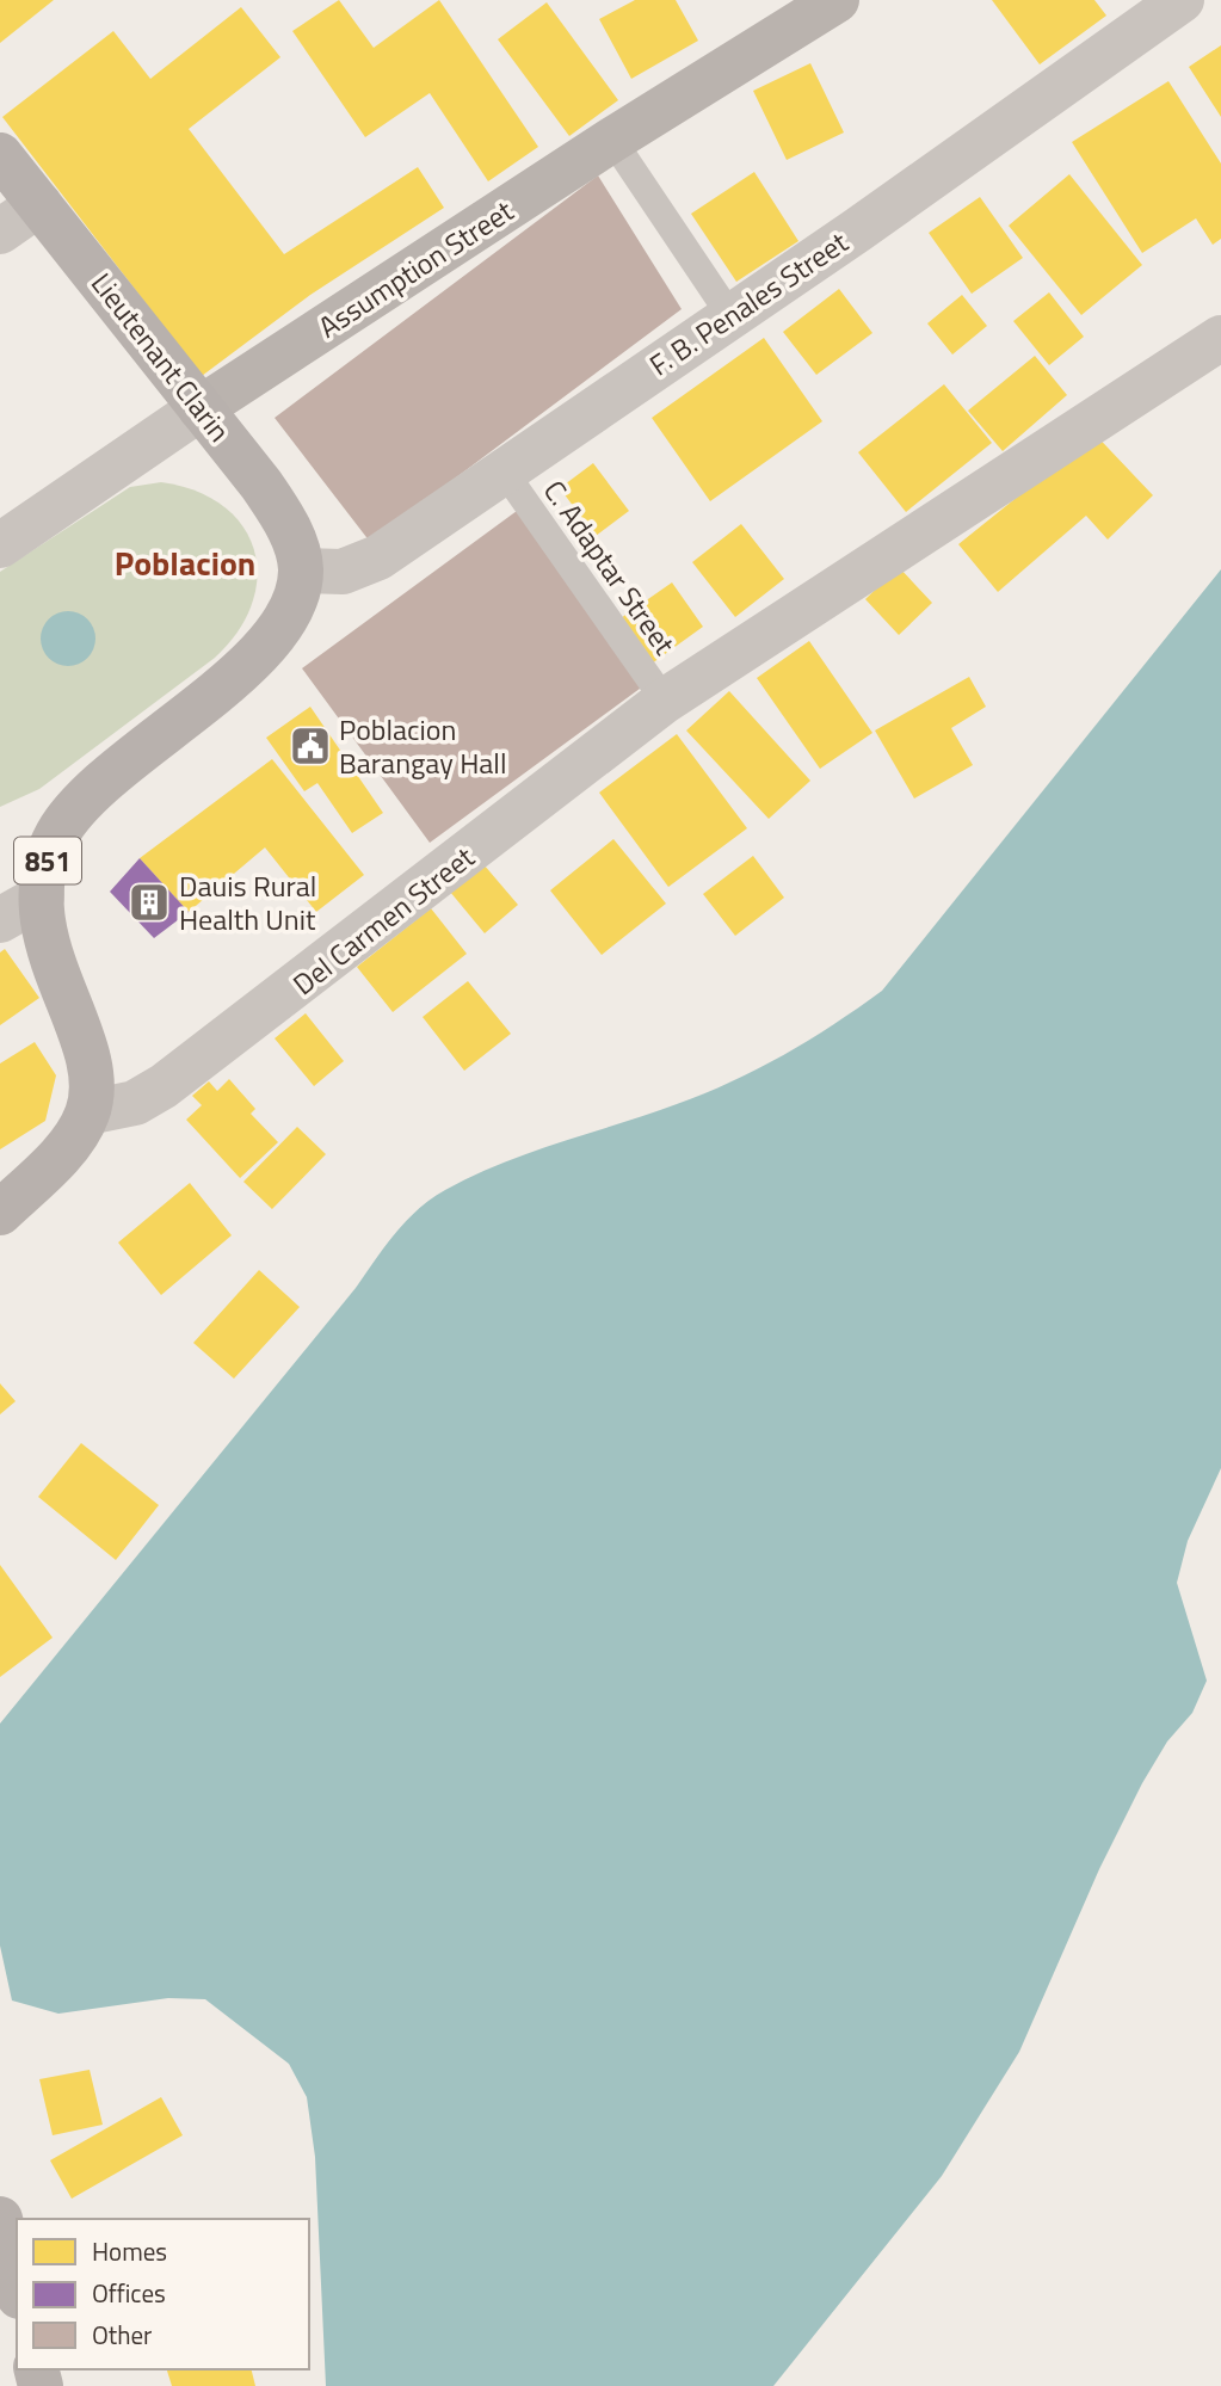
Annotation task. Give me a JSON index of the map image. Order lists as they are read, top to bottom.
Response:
{
  "streets": {
    "main road": ["Assumption Street", "Lieutenant Clarin", "851"],
    "street": ["F. B. Penales Street", "Del Carmen Street"],
    "lane": ["C. Adaptar Street"]
  },
  "crossings": [
    ["Assumption Street", "Lieutenant Clarin"],
    ["F. B. Penales Street", "Lieutenant Clarin"],
    ["F. B. Penales Street", "C. Adaptar Street"],
    ["F. B. Penales Street", "851"],
    ["Lieutenant Clarin", "851"],
    ["C. Adaptar Street", "Del Carmen Street"],
    ["851", "Del Carmen Street"]
  ],
  "districts": ["Poblacion"],
  "places": {
    "public building": ["Poblacion Barangay Hall"],
    "building": ["Dauis Rural Health Unit"]
  },
  "legend": ["Homes", "Offices", "Other"]
}
